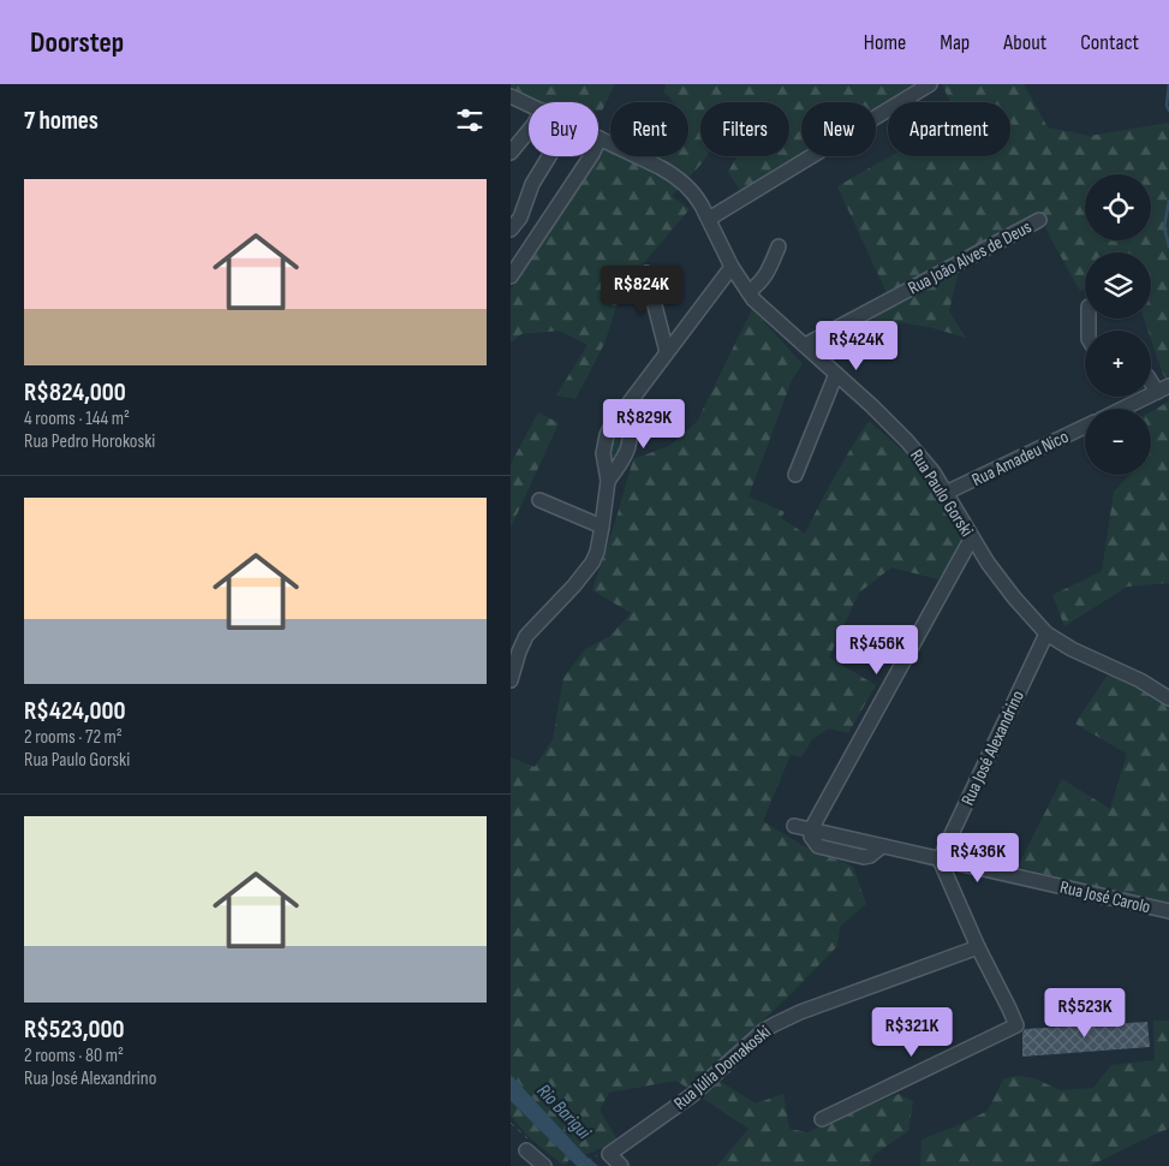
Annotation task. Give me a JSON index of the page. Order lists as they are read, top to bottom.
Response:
{
  "streets": {
    "street": [
      "Rua João Alves de Deus",
      "Rua Amadeu Nico",
      "Rua Paulo Gorski",
      "Rua José Alexandrino",
      "Rua José Carolo",
      "Rua Júlia Domakoski"
    ]
  },
  "crossings": [
    ["Rua João Alves de Deus", "Rua Paulo Gorski"],
    ["Rua Amadeu Nico", "Rua Paulo Gorski"],
    ["Rua Paulo Gorski", "Rua José Alexandrino"],
    ["Rua José Alexandrino", "Rua José Carolo"]
  ],
  "water": ["Rio Barigui"],
  "page": {
    "header": "Doorstep",
    "nav": [
      "Home",
      "Map",
      "About",
      "Contact"
    ],
    "heading": "7 homes",
    "chip": [
      "Buy",
      "Rent",
      "Filters",
      "New",
      "Apartment"
    ],
    "list": [
      {
        "name": "R$824,000",
        "note": "4 rooms · 144 m² · Rua Pedro Horokoski"
      },
      {
        "name": "R$424,000",
        "note": "2 rooms · 72 m² · Rua Paulo Gorski"
      },
      {
        "name": "R$523,000",
        "note": "2 rooms · 80 m² · Rua José Alexandrino"
      }
    ],
    "map_buttons": ["+", "−"],
    "price": [
      "R$824K",
      "R$424K",
      "R$829K",
      "R$456K",
      "R$436K",
      "R$523K",
      "R$321K"
    ]
  }
}
